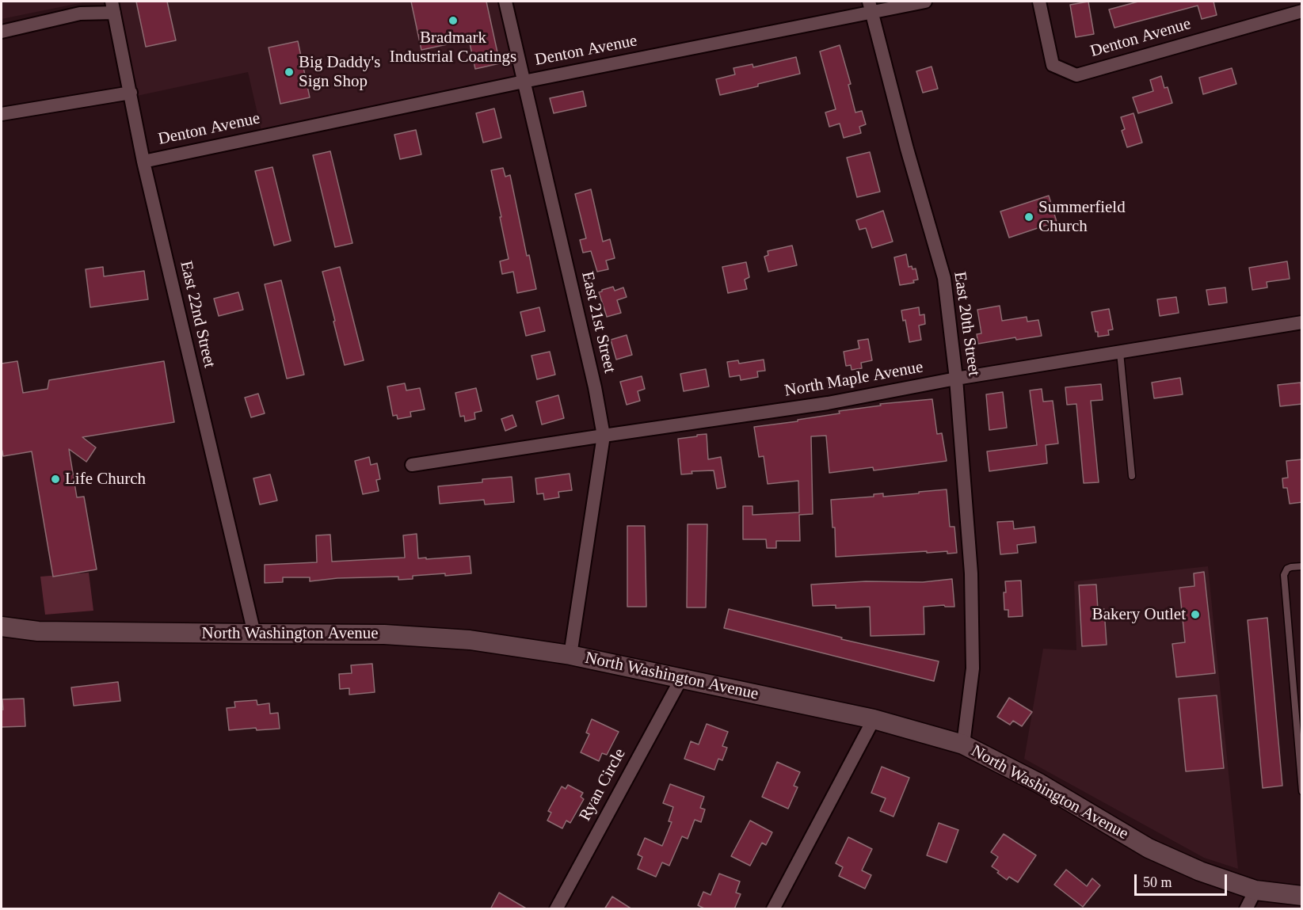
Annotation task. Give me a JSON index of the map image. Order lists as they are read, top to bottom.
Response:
{
  "streets": {
    "main road": ["North Washington Avenue"],
    "street": [
      "Denton Avenue",
      "East 22nd Street",
      "East 21st Street",
      "East 20th Street",
      "North Maple Avenue",
      "Ryan Circle"
    ]
  },
  "crossings": [
    ["Denton Avenue", "East 22nd Street"],
    ["Denton Avenue", "East 21st Street"],
    ["Denton Avenue", "East 20th Street"],
    ["East 22nd Street", "North Washington Avenue"],
    ["East 21st Street", "North Maple Avenue"],
    ["East 21st Street", "North Washington Avenue"],
    ["East 20th Street", "North Maple Avenue"],
    ["East 20th Street", "North Washington Avenue"],
    ["North Washington Avenue", "Ryan Circle"]
  ],
  "places": [
    "Bradmark Industrial Coatings",
    "Big Daddy's Sign Shop",
    "Summerfield Church",
    "Life Church",
    "Bakery Outlet"
  ],
  "scale_bar": "50 m"
}
